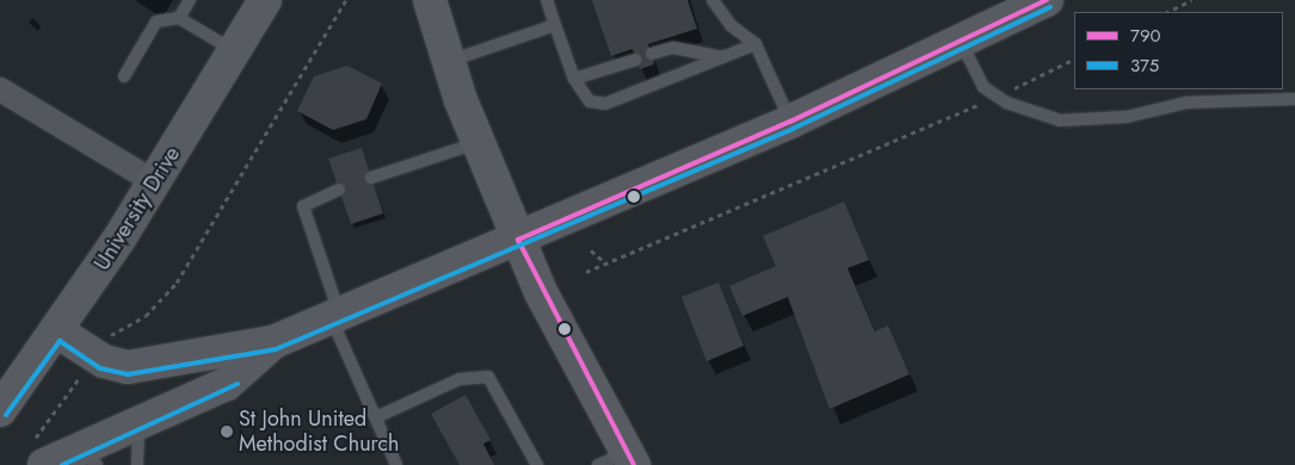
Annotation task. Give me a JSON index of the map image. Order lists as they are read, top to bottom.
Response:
{
  "streets": {
    "street": ["University Drive"]
  },
  "places": ["St John United Methodist Church"],
  "lines": ["transit line 790", "transit line 375"],
  "legend": ["790", "375"]
}
